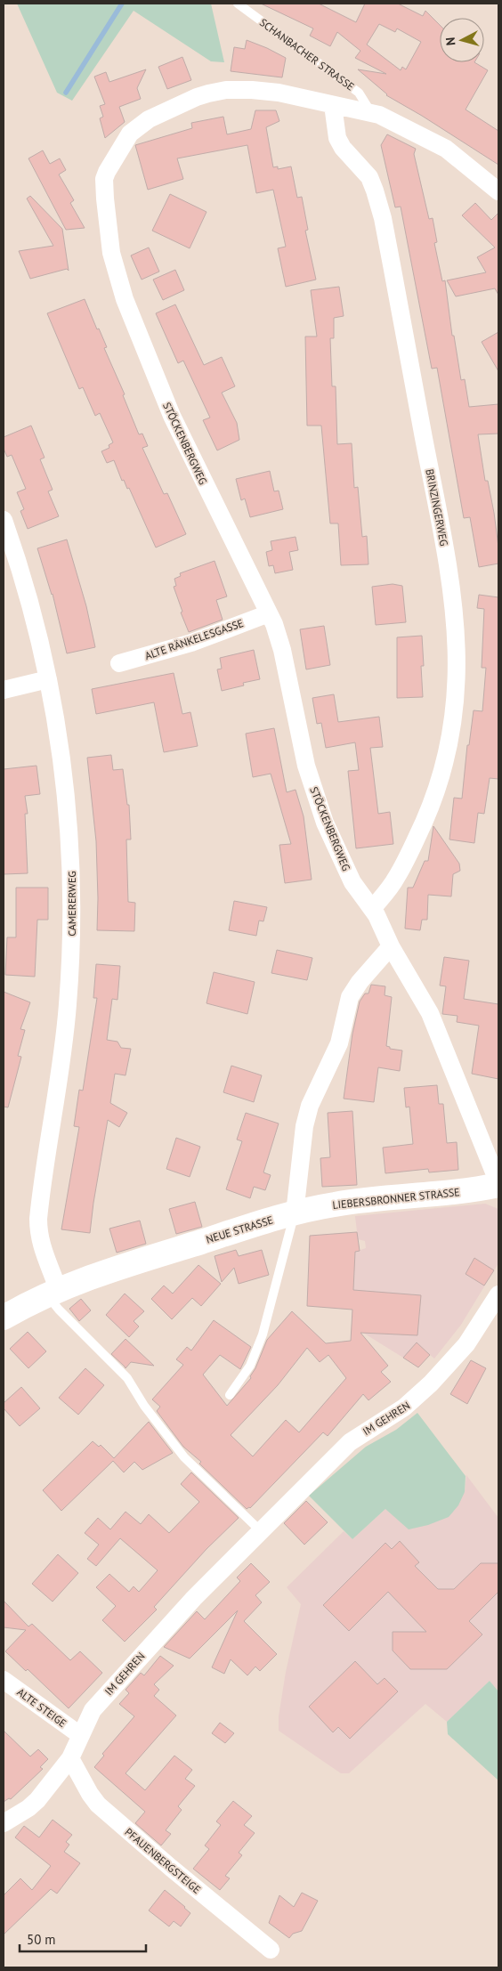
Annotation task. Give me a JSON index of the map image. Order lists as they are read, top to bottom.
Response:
{
  "streets": {
    "street": [
      "SCHANBACHER STRASSE",
      "STÖCKENBERGWEG",
      "BRINZINGERWEG",
      "ALTE RÄNKELESGASSE",
      "CAMERERWEG",
      "LIEBERSBRONNER STRASSE",
      "NEUE STRASSE",
      "IM GEHREN",
      "ALTE STEIGE",
      "PFAUENBERGSTEIGE"
    ]
  },
  "crossings": [
    ["SCHANBACHER STRASSE", "STÖCKENBERGWEG"],
    ["SCHANBACHER STRASSE", "BRINZINGERWEG"],
    ["STÖCKENBERGWEG", "BRINZINGERWEG"],
    ["STÖCKENBERGWEG", "ALTE RÄNKELESGASSE"],
    ["STÖCKENBERGWEG", "LIEBERSBRONNER STRASSE"],
    ["CAMERERWEG", "NEUE STRASSE"],
    ["LIEBERSBRONNER STRASSE", "NEUE STRASSE"],
    ["IM GEHREN", "ALTE STEIGE"],
    ["IM GEHREN", "PFAUENBERGSTEIGE"]
  ],
  "scale_bar": "50 m",
  "north": "left"
}
